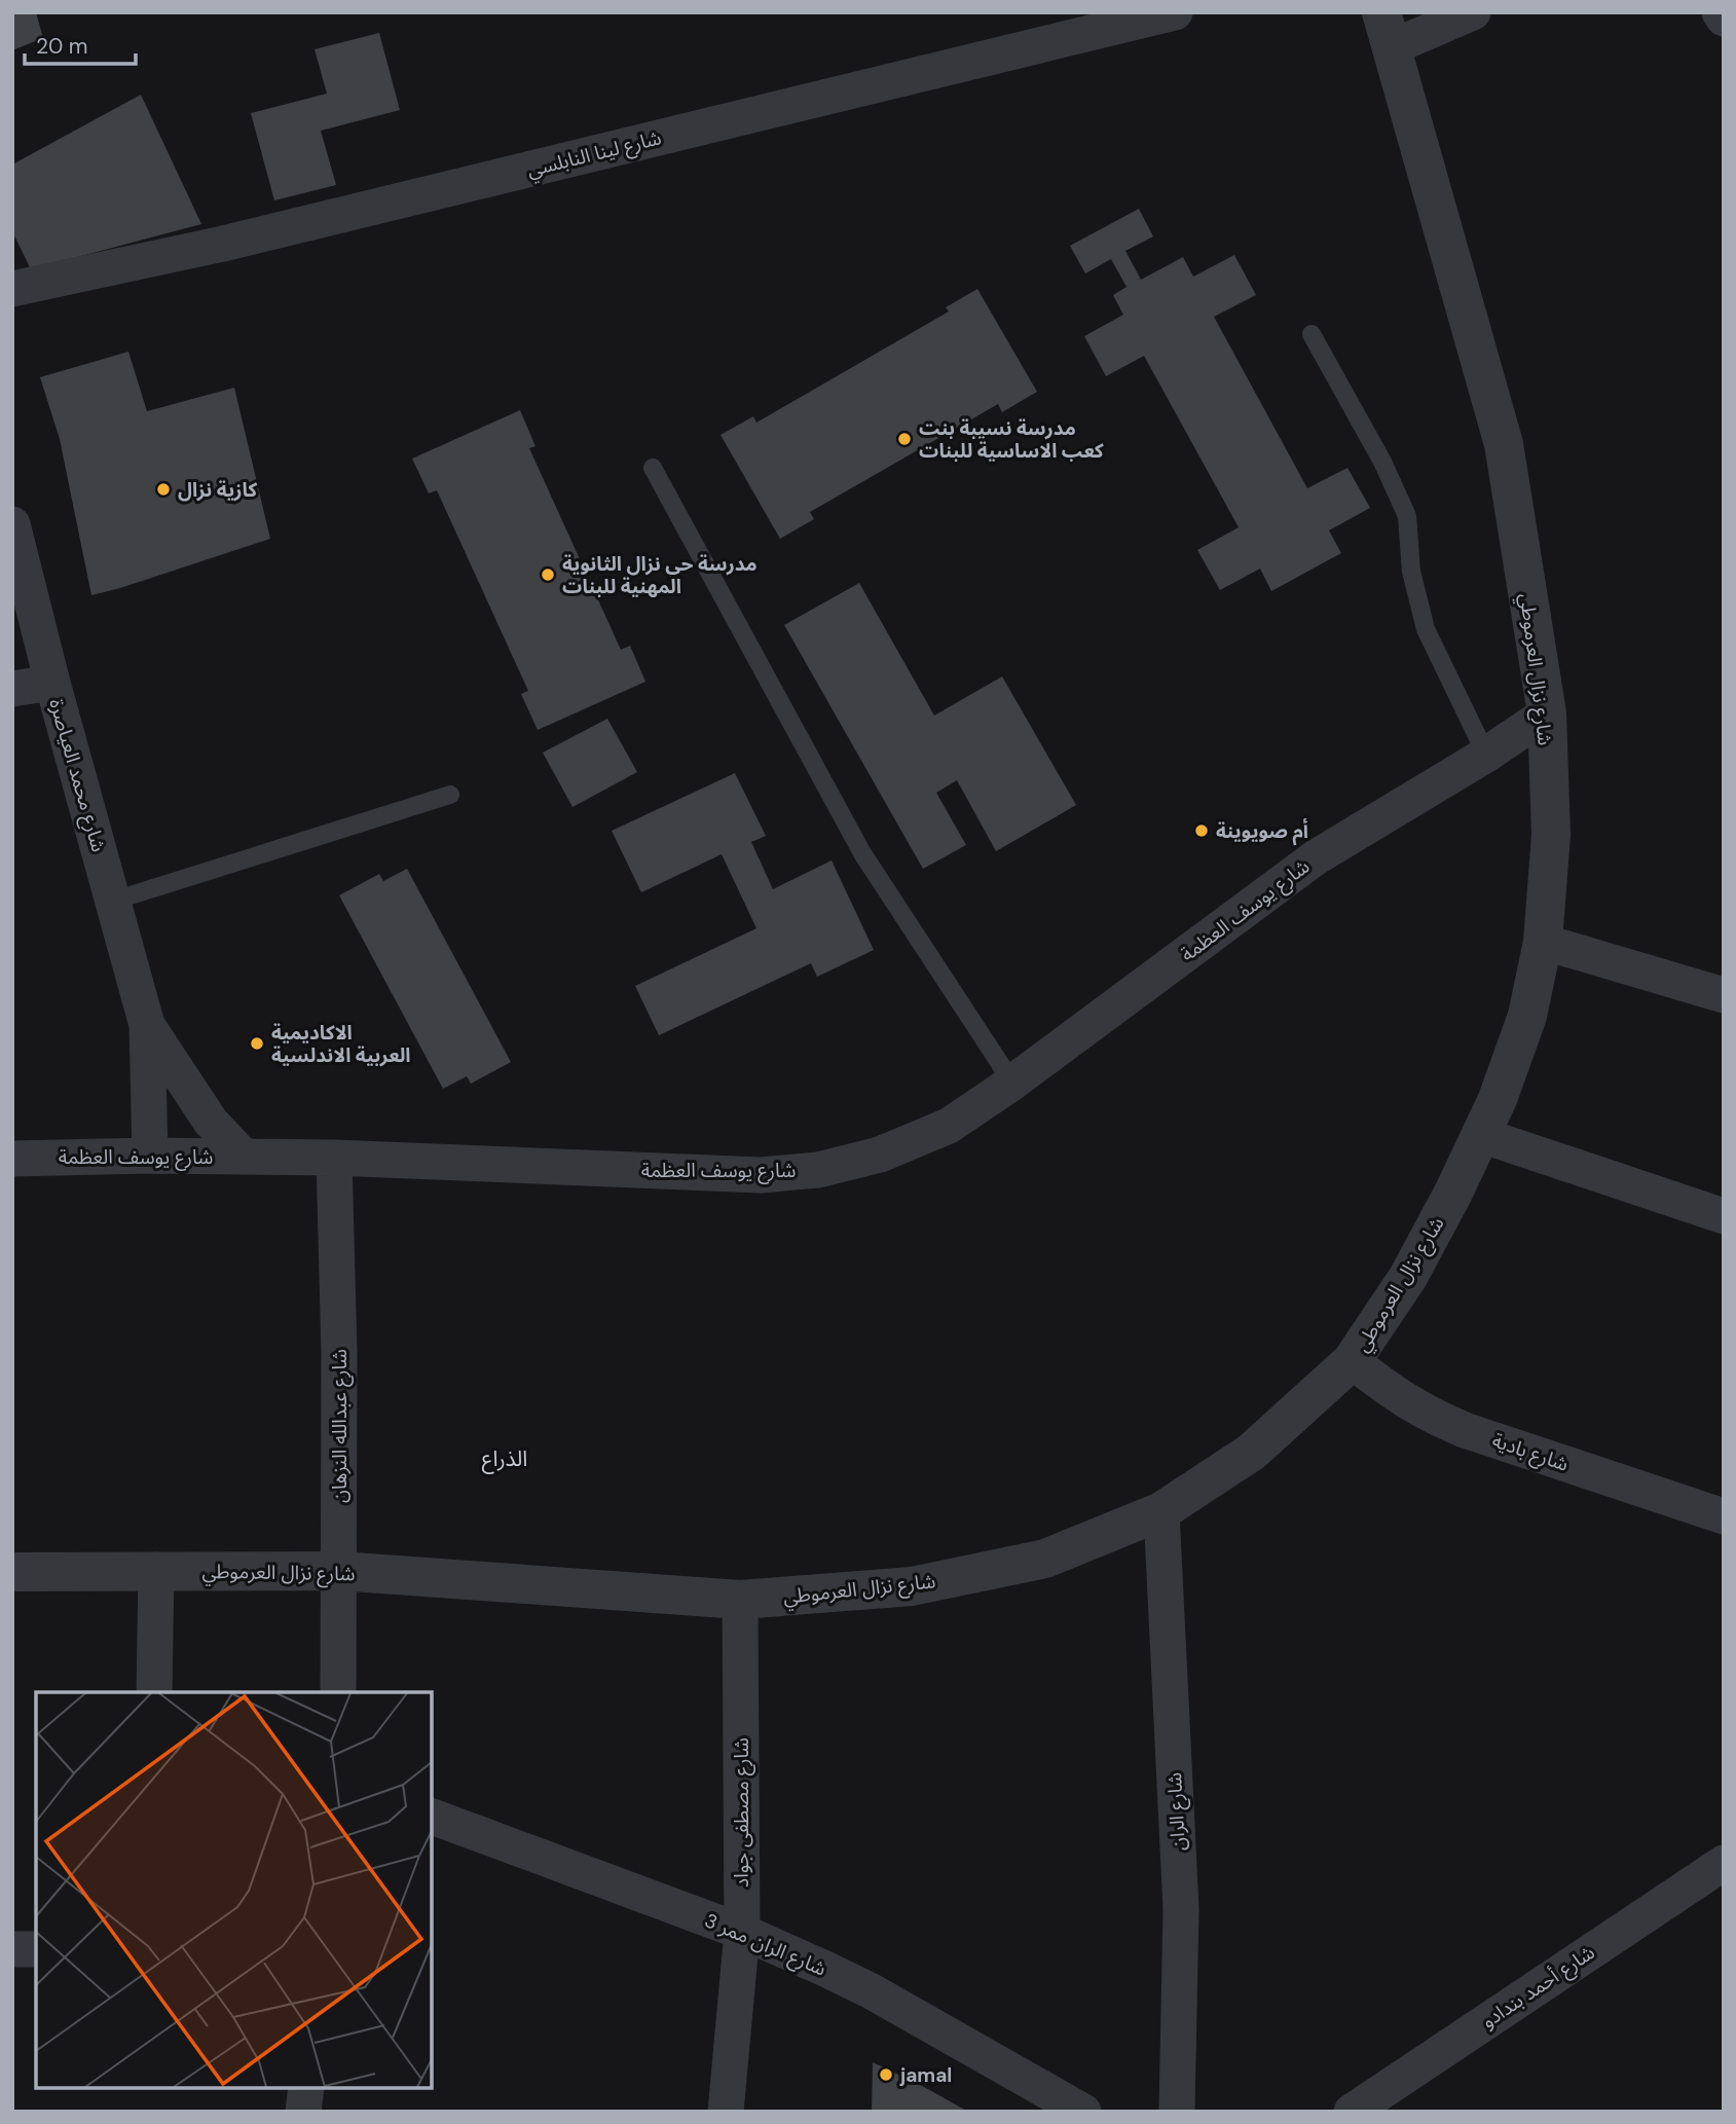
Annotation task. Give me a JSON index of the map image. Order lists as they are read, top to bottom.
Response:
{
  "streets": {
    "street": [
      "شارع لينا النابلسي",
      "شارع نزال العرموطي",
      "شارع محمد العياصرة",
      "شارع يوسف العظمة",
      "شارع عبدالله النزهان",
      "شارع بادية",
      "شارع الران",
      "شارع مصطفى جواد",
      "شارع الران ممر 3",
      "شارع أحمد بندادو"
    ]
  },
  "crossings": [
    ["شارع نزال العرموطي", "شارع يوسف العظمة"],
    ["شارع نزال العرموطي", "شارع عبدالله النزهان"],
    ["شارع نزال العرموطي", "شارع بادية"],
    ["شارع نزال العرموطي", "شارع الران"],
    ["شارع نزال العرموطي", "شارع مصطفى جواد"],
    ["شارع محمد العياصرة", "شارع يوسف العظمة"],
    ["شارع يوسف العظمة", "شارع عبدالله النزهان"],
    ["شارع مصطفى جواد", "شارع الران ممر 3"]
  ],
  "districts": ["الذراع"],
  "places": [
    "مدرسة نسيبة بنت كعب الاساسية للبنات",
    "كازية نزال",
    "مدرسة حي نزال الثانوية المهنية للبنات",
    "أم صويوينة",
    "الاكاديمية العربية الاندلسية",
    "jamal"
  ],
  "scale_bar": "20 m"
}
